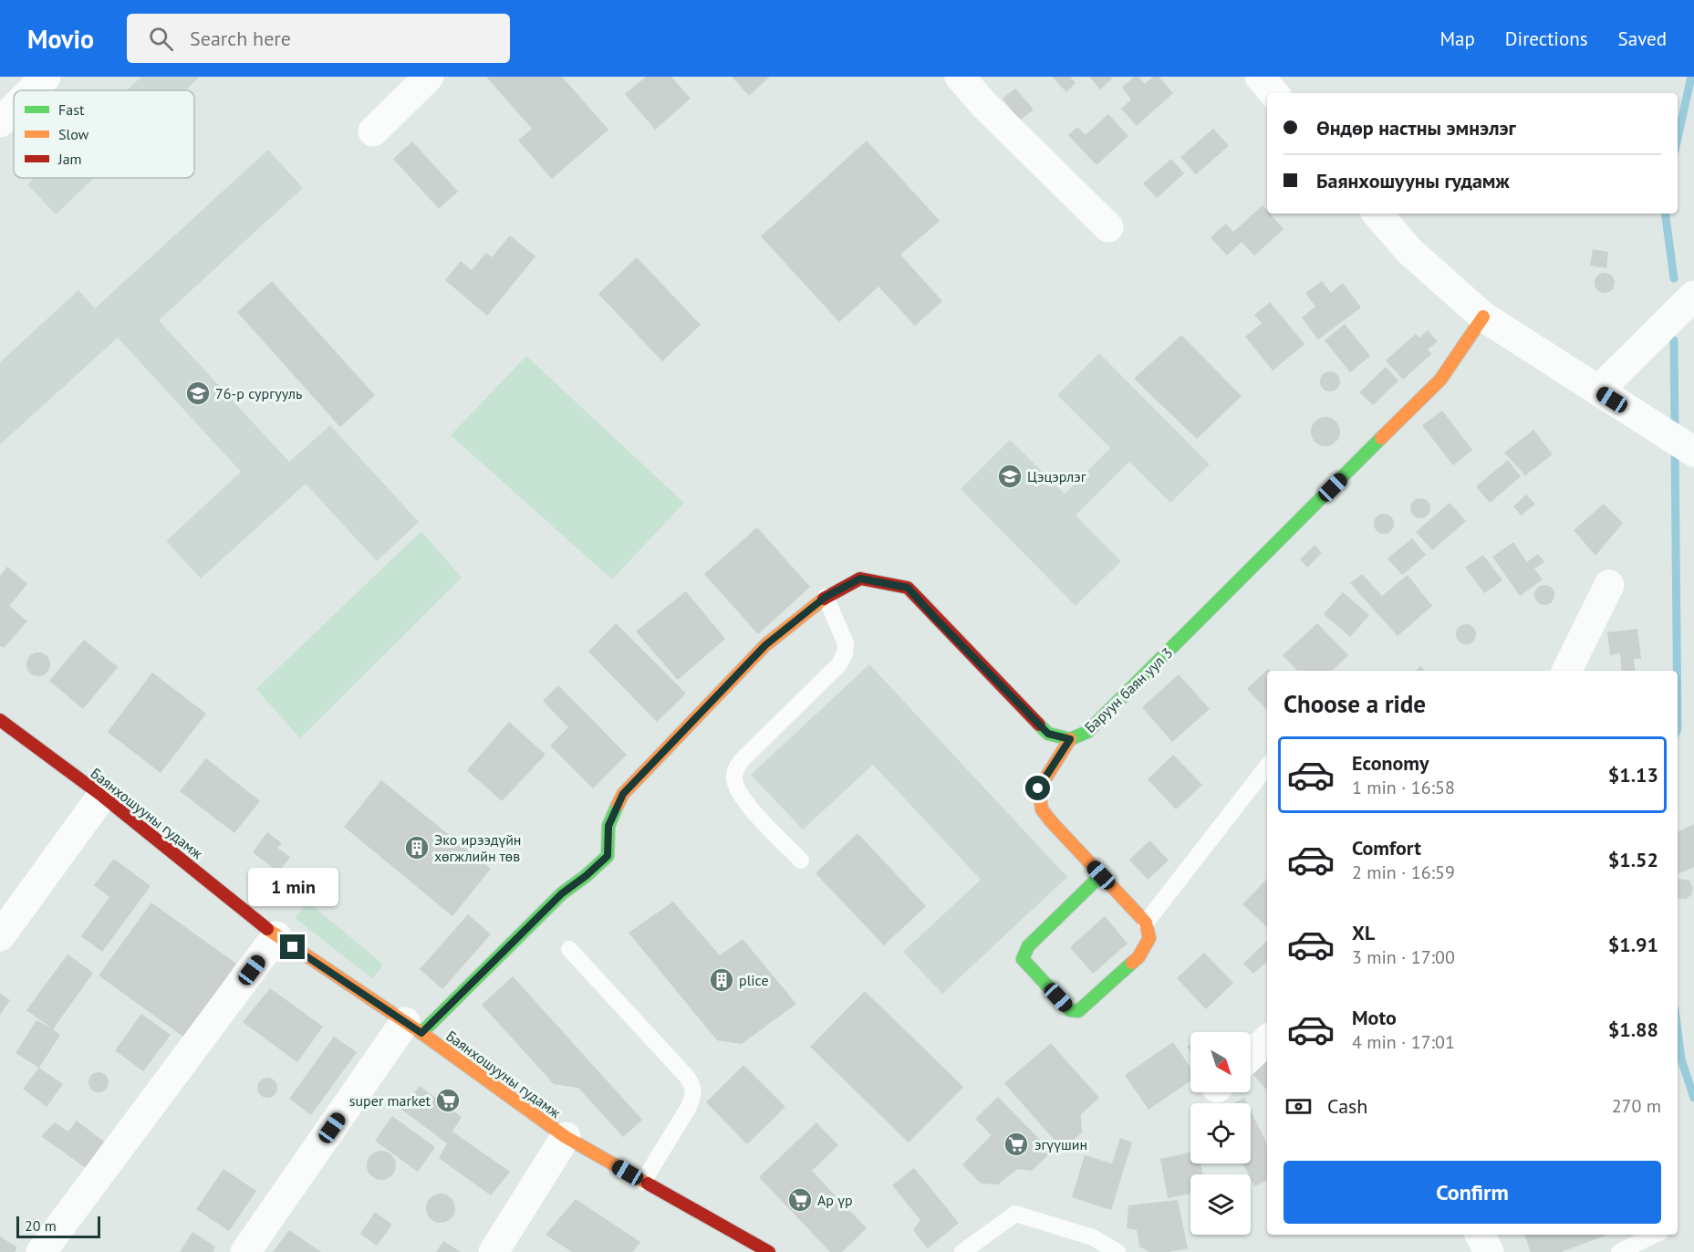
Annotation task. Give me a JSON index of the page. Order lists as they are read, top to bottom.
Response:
{
  "streets": {
    "street": ["Баруун баян уул 3", "Баянхошууны гудамж"]
  },
  "crossings": [
    ["Баруун баян уул 3", "Баянхошууны гудамж"]
  ],
  "places": {
    "school or university": ["76-р сургууль", "Цэцэрлэг"],
    "building": ["Эко ирээдүйн хөгжлийн төв", "plice"],
    "supermarket": ["super market", "эгүүшин", "Ар үр"]
  },
  "legend": ["Fast", "Slow", "Jam"],
  "scale_bar": "20 m",
  "north": "bottom right",
  "page": {
    "header": "Movio",
    "search": "Search here",
    "nav": ["Map", "Directions", "Saved"],
    "banner": ["Өндөр настны эмнэлэг", "Баянхошууны гудамж"],
    "heading": "Choose a ride",
    "list": [
      {
        "name": "Economy",
        "note": "1 min · 16:58",
        "value": "$1.13"
      },
      {
        "name": "Comfort",
        "note": "2 min · 16:59",
        "value": "$1.52"
      },
      {
        "name": "XL",
        "note": "3 min · 17:00",
        "value": "$1.91"
      },
      {
        "name": "Moto",
        "note": "4 min · 17:01",
        "value": "$1.88"
      }
    ],
    "bubble": "1 min",
    "pay": ["Cash", "270 m"],
    "buttons": "Confirm",
    "scale": "20 m"
  }
}
